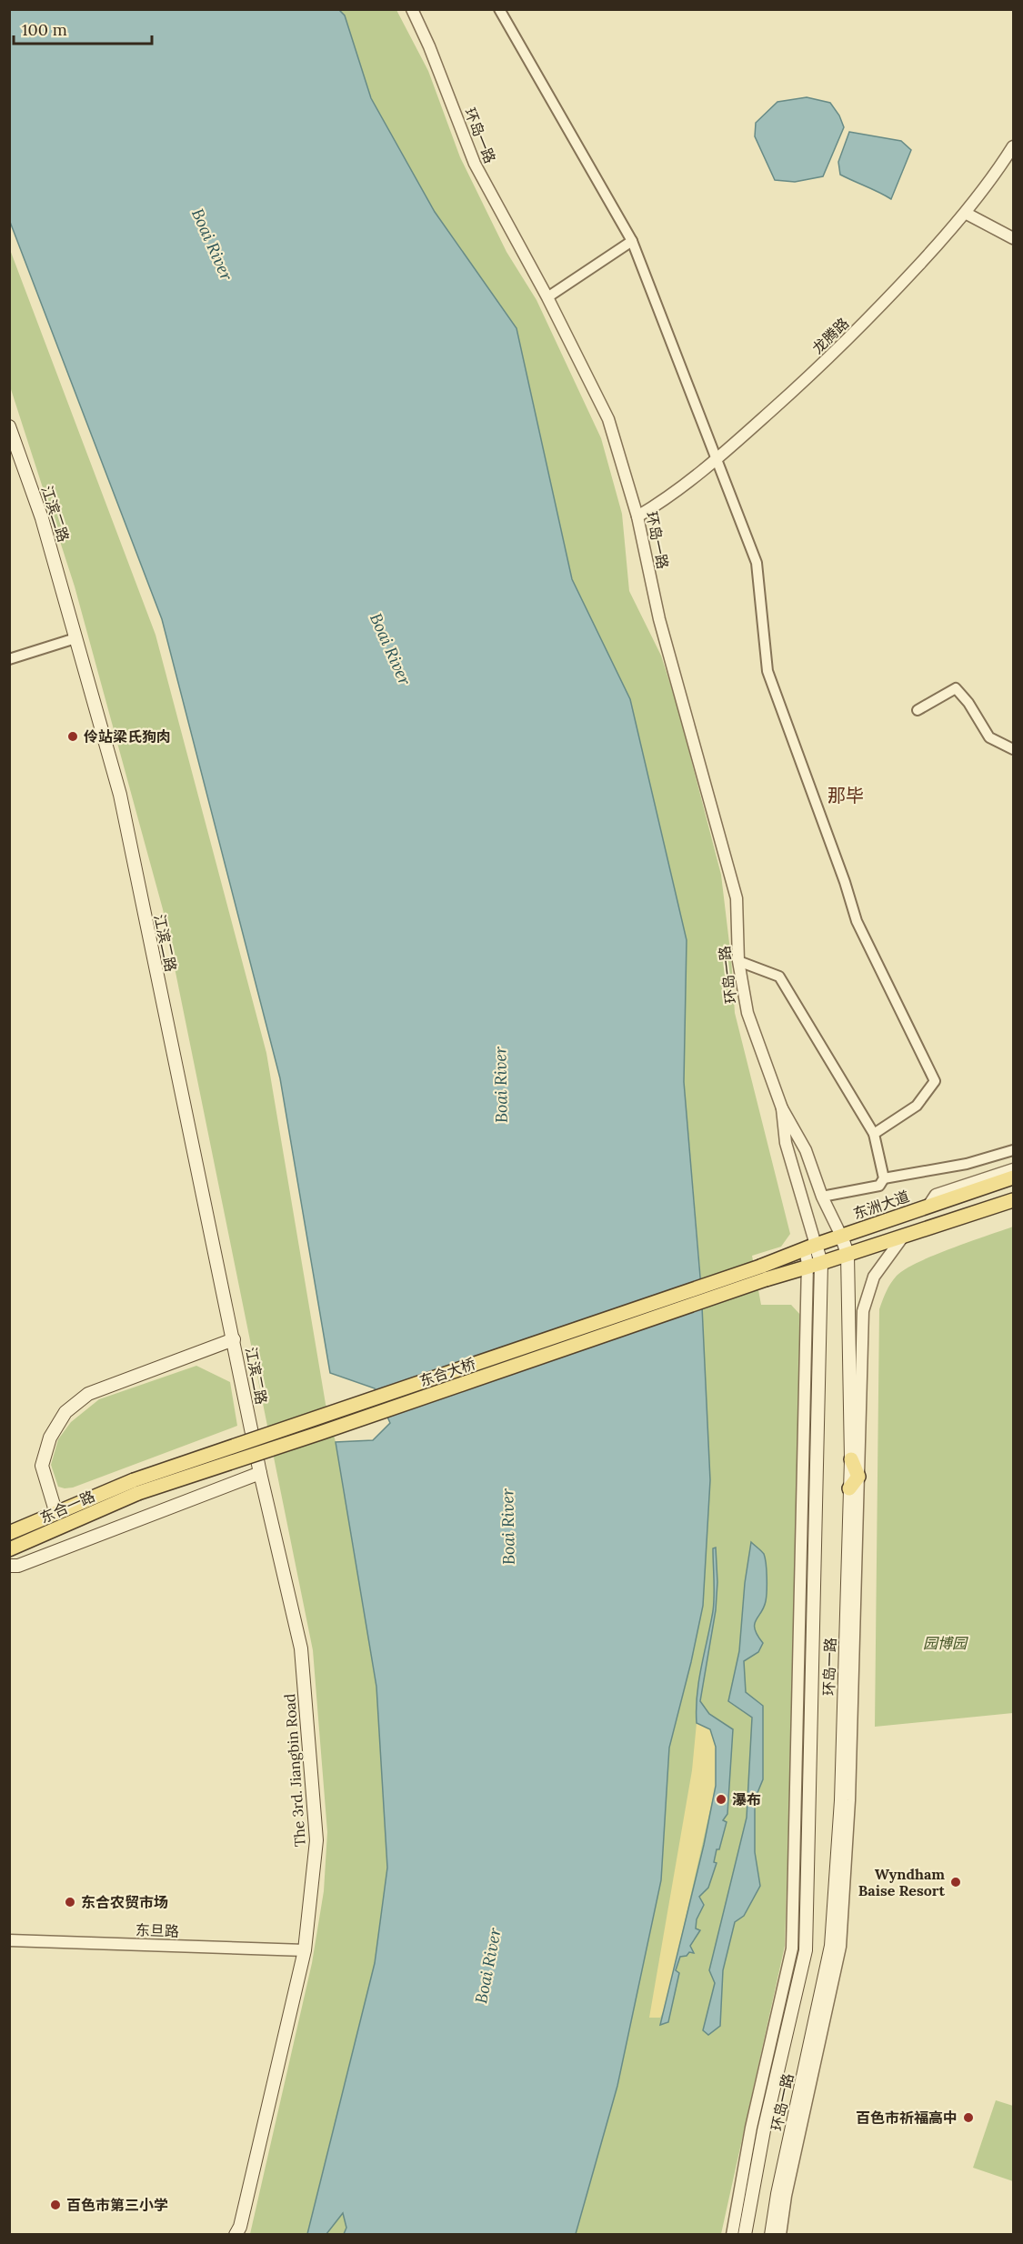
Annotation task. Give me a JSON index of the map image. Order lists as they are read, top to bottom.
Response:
{
  "streets": {
    "main road": [
      "环岛一路",
      "江滨二路",
      "东洲大道",
      "东合大桥",
      "东合一路",
      "The 3rd. Jiangbin Road"
    ],
    "street": ["龙腾路", "东旦路"]
  },
  "crossings": [
    ["环岛一路", "龙腾路"],
    ["环岛一路", "东洲大道"],
    ["江滨二路", "The 3rd. Jiangbin Road"],
    ["东洲大道", "东合大桥"],
    ["东合大桥", "东合一路"],
    ["The 3rd. Jiangbin Road", "东旦路"]
  ],
  "districts": ["那毕"],
  "water": ["Boai River"],
  "parks": ["园博园"],
  "places": [
    "伶站梁氏狗肉",
    "瀑布",
    "Wyndham Baise Resort",
    "东合农贸市场",
    "百色市祈福高中",
    "百色市第三小学"
  ],
  "scale_bar": "100 m"
}
